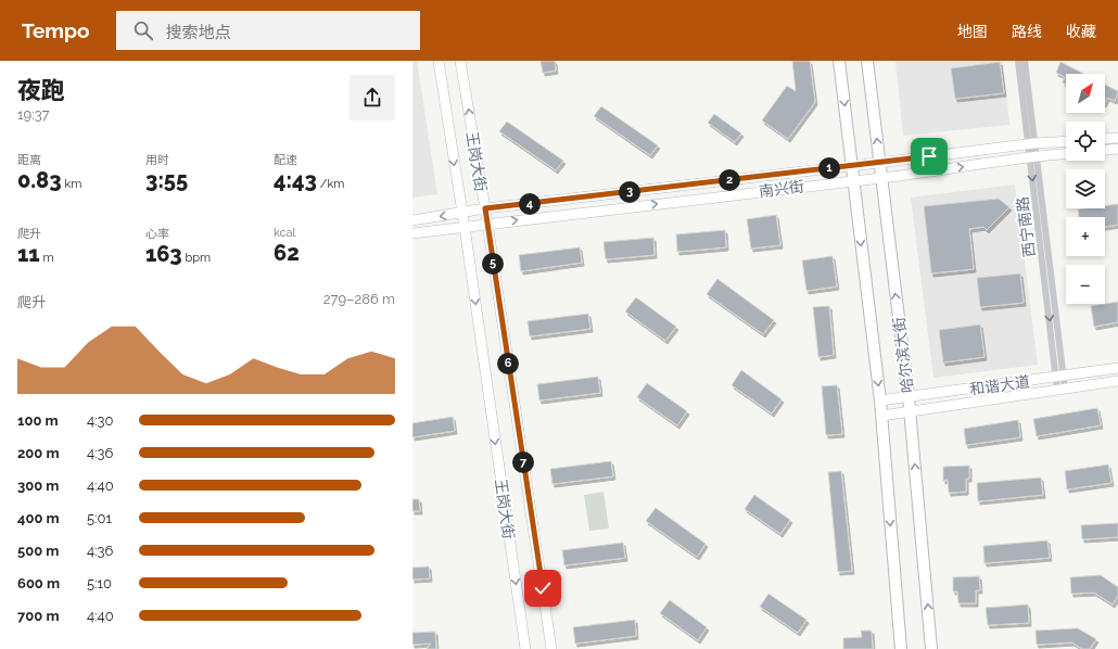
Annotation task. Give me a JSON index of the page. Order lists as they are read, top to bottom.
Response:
{
  "streets": {
    "main road": [
      "王岗大街",
      "南兴街",
      "哈尔滨大街",
      "和谐大道"
    ],
    "street": ["西宁南路"]
  },
  "crossings": [
    ["王岗大街", "南兴街"],
    ["南兴街", "西宁南路"],
    ["南兴街", "哈尔滨大街"],
    ["西宁南路", "和谐大道"],
    ["哈尔滨大街", "和谐大道"]
  ],
  "north": "top right",
  "page": {
    "header": "Tempo",
    "search": "搜索地点",
    "nav": ["地图", "路线", "收藏"],
    "heading": ["夜跑", "19:37"],
    "map_buttons": ["+", "−"],
    "stats": [
      ["距离", "0.83 km"],
      ["用时", "3:55"],
      ["配速", "4:43 /km"],
      ["爬升", "11 m"],
      ["心率", "163 bpm"],
      ["kcal", "62"]
    ],
    "pins": [
      "1",
      "2",
      "3",
      "4",
      "5",
      "6",
      "7"
    ],
    "chart": ["爬升", "279–286 m"],
    "list": [
      {
        "name": "100 m",
        "note": "4:30"
      },
      {
        "name": "200 m",
        "note": "4:36"
      },
      {
        "name": "300 m",
        "note": "4:40"
      },
      {
        "name": "400 m",
        "note": "5:01"
      },
      {
        "name": "500 m",
        "note": "4:36"
      },
      {
        "name": "600 m",
        "note": "5:10"
      },
      {
        "name": "700 m",
        "note": "4:40"
      }
    ]
  }
}
